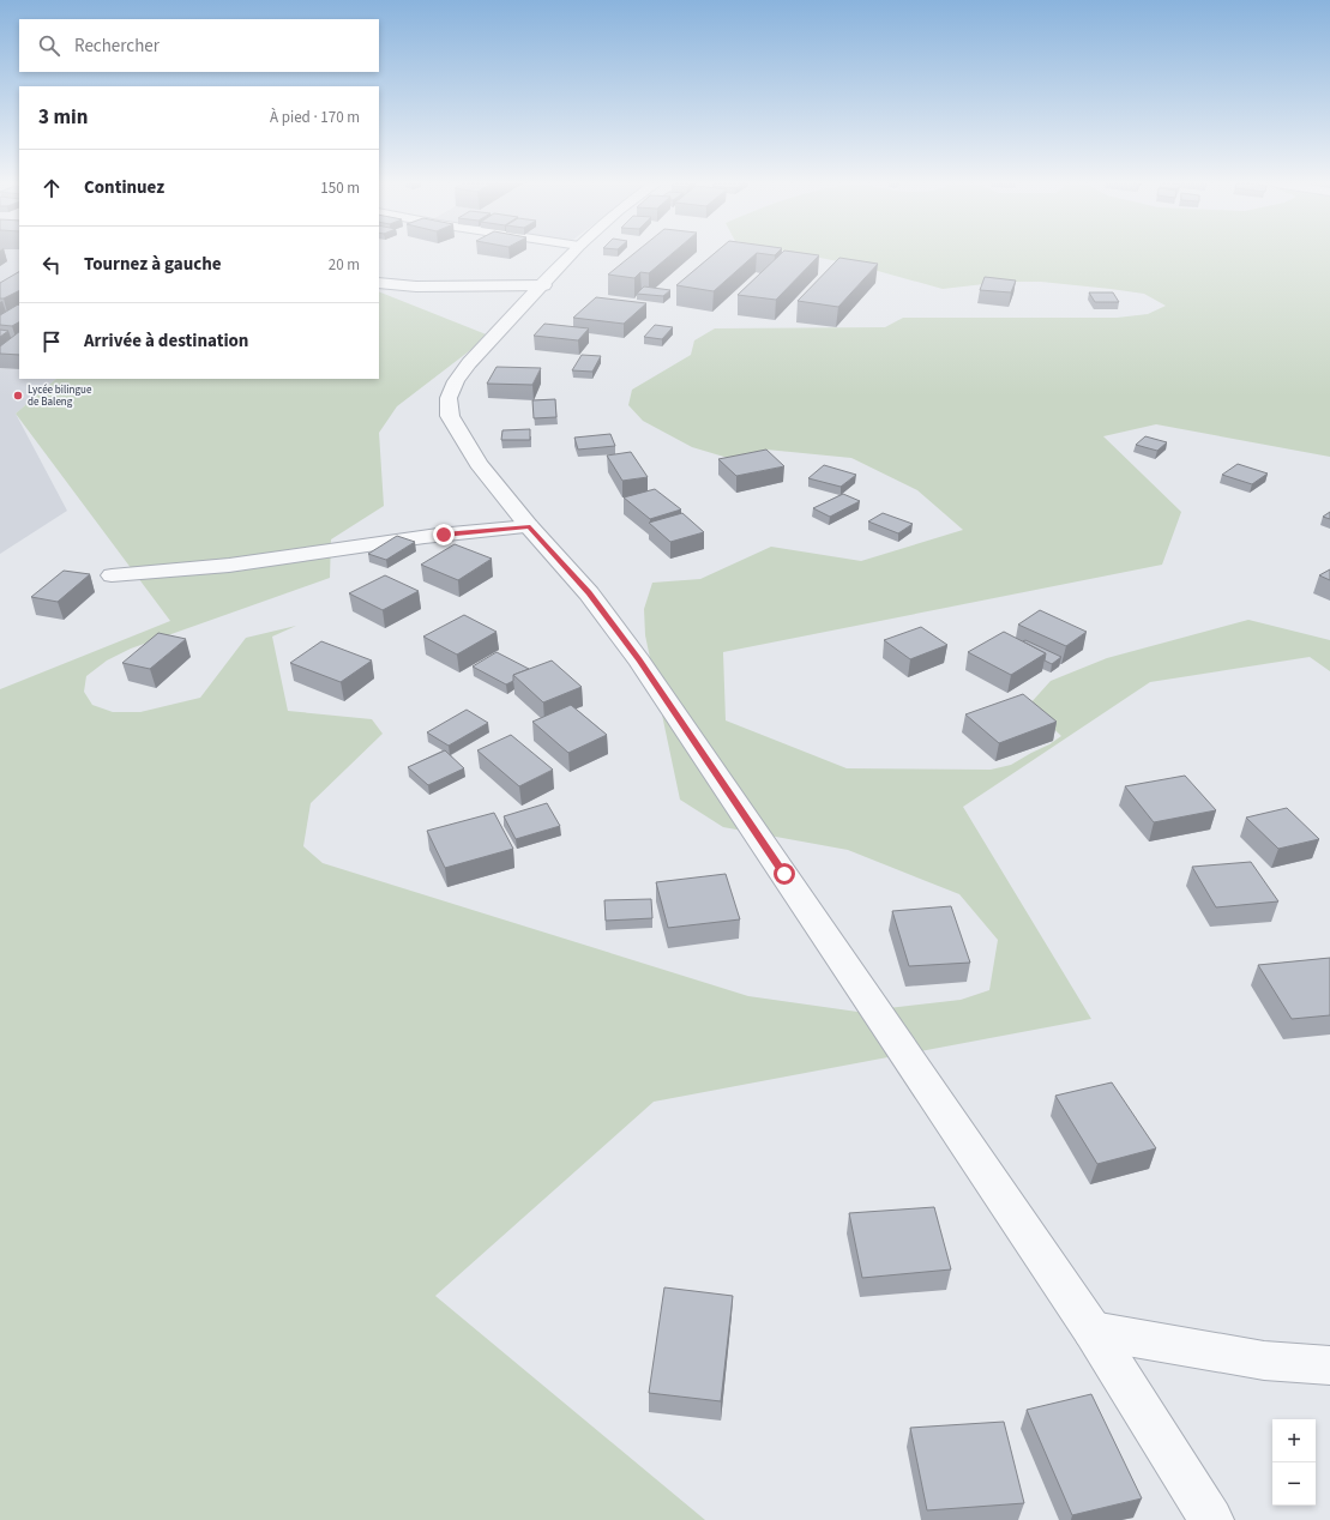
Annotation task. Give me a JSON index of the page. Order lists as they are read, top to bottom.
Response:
{
  "places": ["Lycée bilingue de Baleng"],
  "page": {
    "search": "Rechercher",
    "heading": ["3 min", "À pied · 170 m"],
    "list": [
      ["Continuez", "150 m"],
      ["Tournez à gauche", "20 m"],
      "Arrivée à destination"
    ],
    "map_buttons": ["+", "−"]
  }
}
